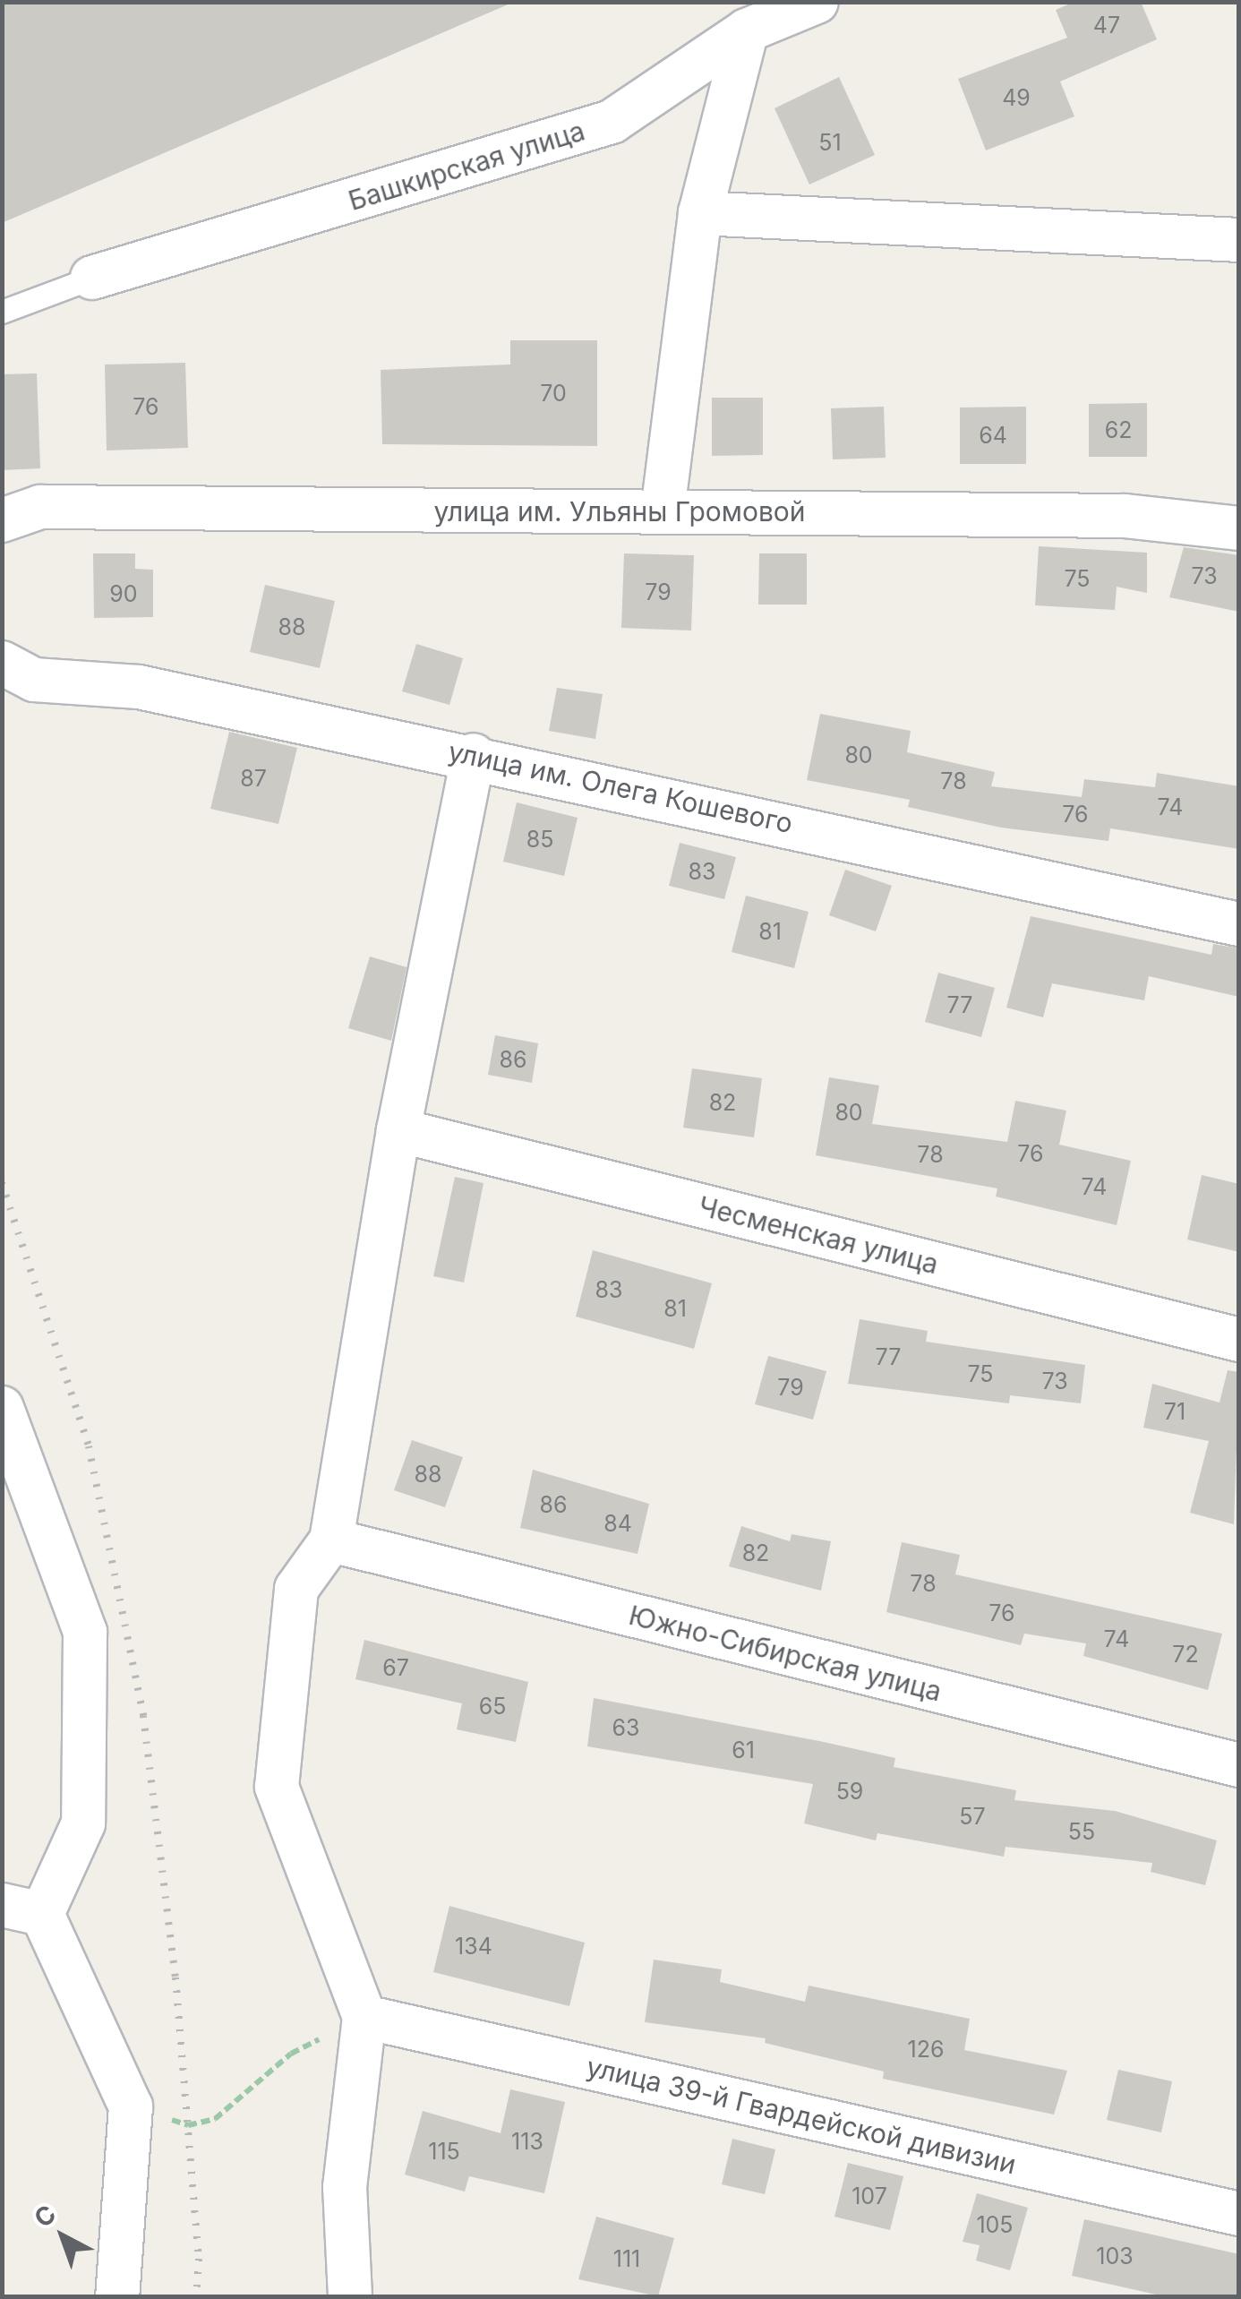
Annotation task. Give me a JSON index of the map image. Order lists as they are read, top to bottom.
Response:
{
  "streets": {
    "street": [
      "Башкирская улица",
      "улица им. Ульяны Громовой",
      "улица им. Олега Кошевого",
      "Чесменская улица",
      "Южно-Сибирская улица",
      "улица 39-й Гвардейской дивизии"
    ]
  },
  "house_numbers": [
    "47",
    "49",
    "51",
    "70",
    "76",
    "62",
    "64",
    "73",
    "75",
    "79",
    "90",
    "88",
    "80",
    "87",
    "78",
    "74",
    "76",
    "85",
    "83",
    "81",
    "77",
    "86",
    "82",
    "80",
    "76",
    "78",
    "74",
    "83",
    "81",
    "77",
    "75",
    "73",
    "79",
    "71",
    "88",
    "86",
    "84",
    "82",
    "78",
    "76",
    "74",
    "72",
    "67",
    "65",
    "63",
    "61",
    "59",
    "57",
    "55",
    "134",
    "126",
    "113",
    "115",
    "107",
    "105",
    "103",
    "111"
  ],
  "north": "top left"
}
